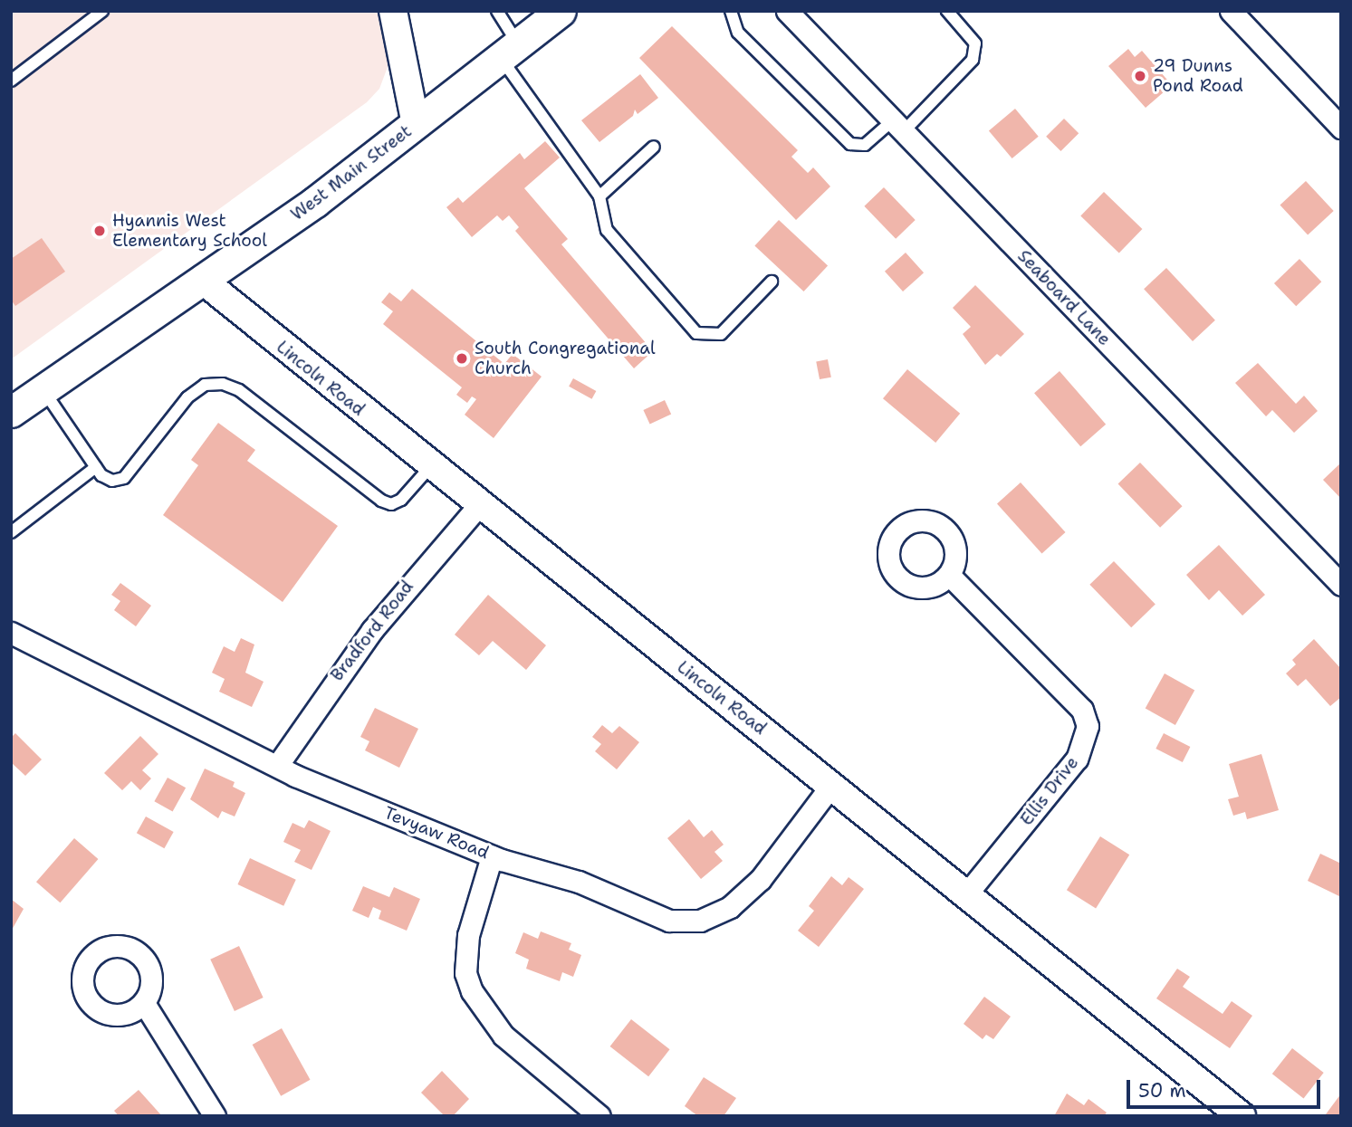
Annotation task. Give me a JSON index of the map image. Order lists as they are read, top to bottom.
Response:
{
  "streets": {
    "main road": ["West Main Street"],
    "street": [
      "Seaboard Lane",
      "Lincoln Road",
      "Bradford Road",
      "Ellis Drive",
      "Tevyaw Road"
    ]
  },
  "crossings": [
    ["West Main Street", "Lincoln Road"],
    ["Lincoln Road", "Bradford Road"],
    ["Lincoln Road", "Ellis Drive"],
    ["Lincoln Road", "Tevyaw Road"],
    ["Bradford Road", "Tevyaw Road"]
  ],
  "places": ["29 Dunns Pond Road", "Hyannis West Elementary School", "South Congregational Church"],
  "scale_bar": "50 m"
}
